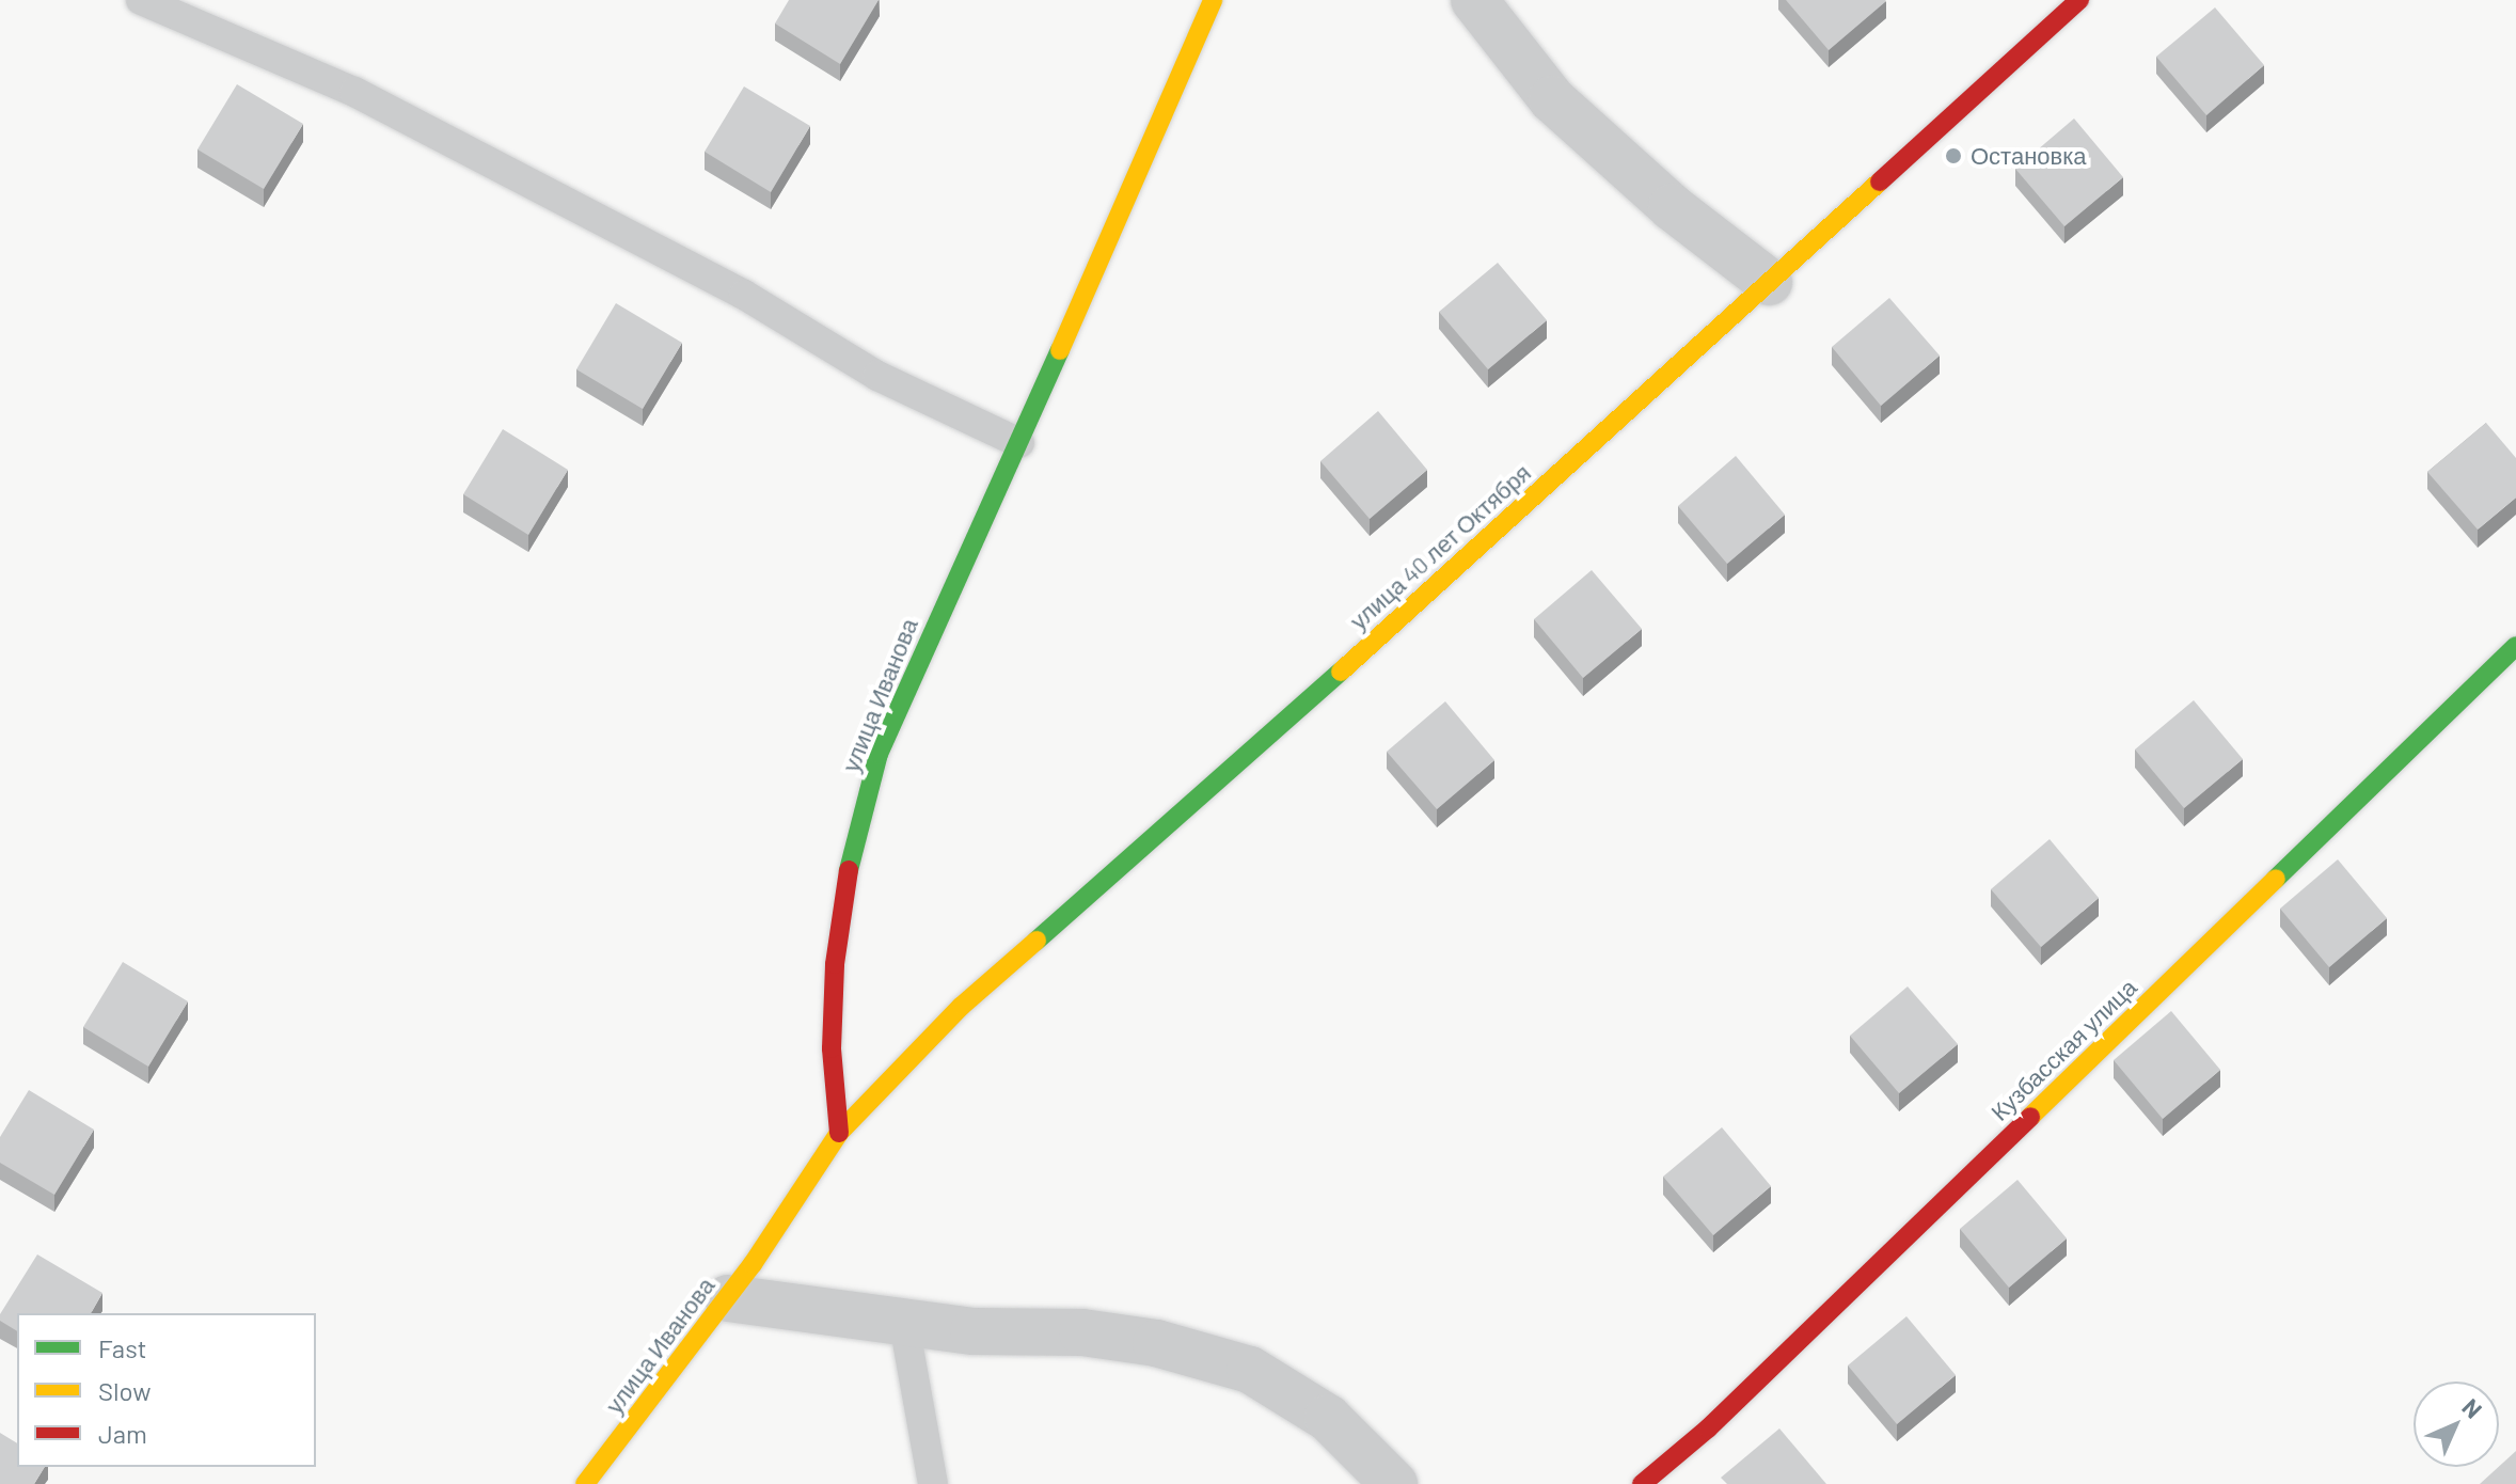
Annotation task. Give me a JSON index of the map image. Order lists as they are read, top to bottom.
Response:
{
  "streets": {
    "street": ["улица 40 лет Октября", "улица Иванова", "Кузбасская улица"]
  },
  "crossings": [
    ["улица 40 лет Октября", "улица Иванова"]
  ],
  "places": ["Остановка"],
  "legend": ["Fast", "Slow", "Jam"],
  "north": "top right"
}
